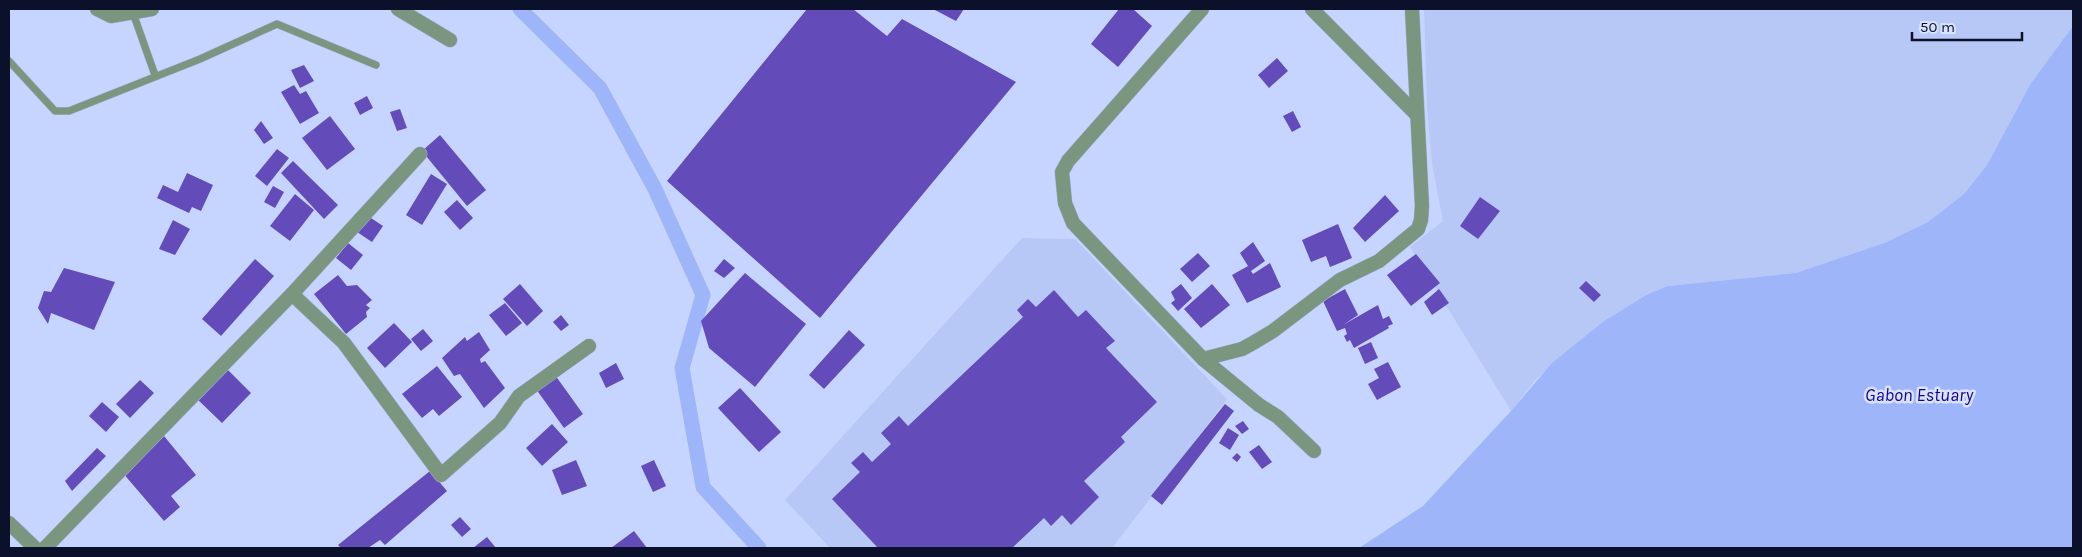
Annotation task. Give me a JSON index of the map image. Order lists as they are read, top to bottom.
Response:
{
  "water": ["Gabon Estuary"],
  "scale_bar": "50 m"
}
